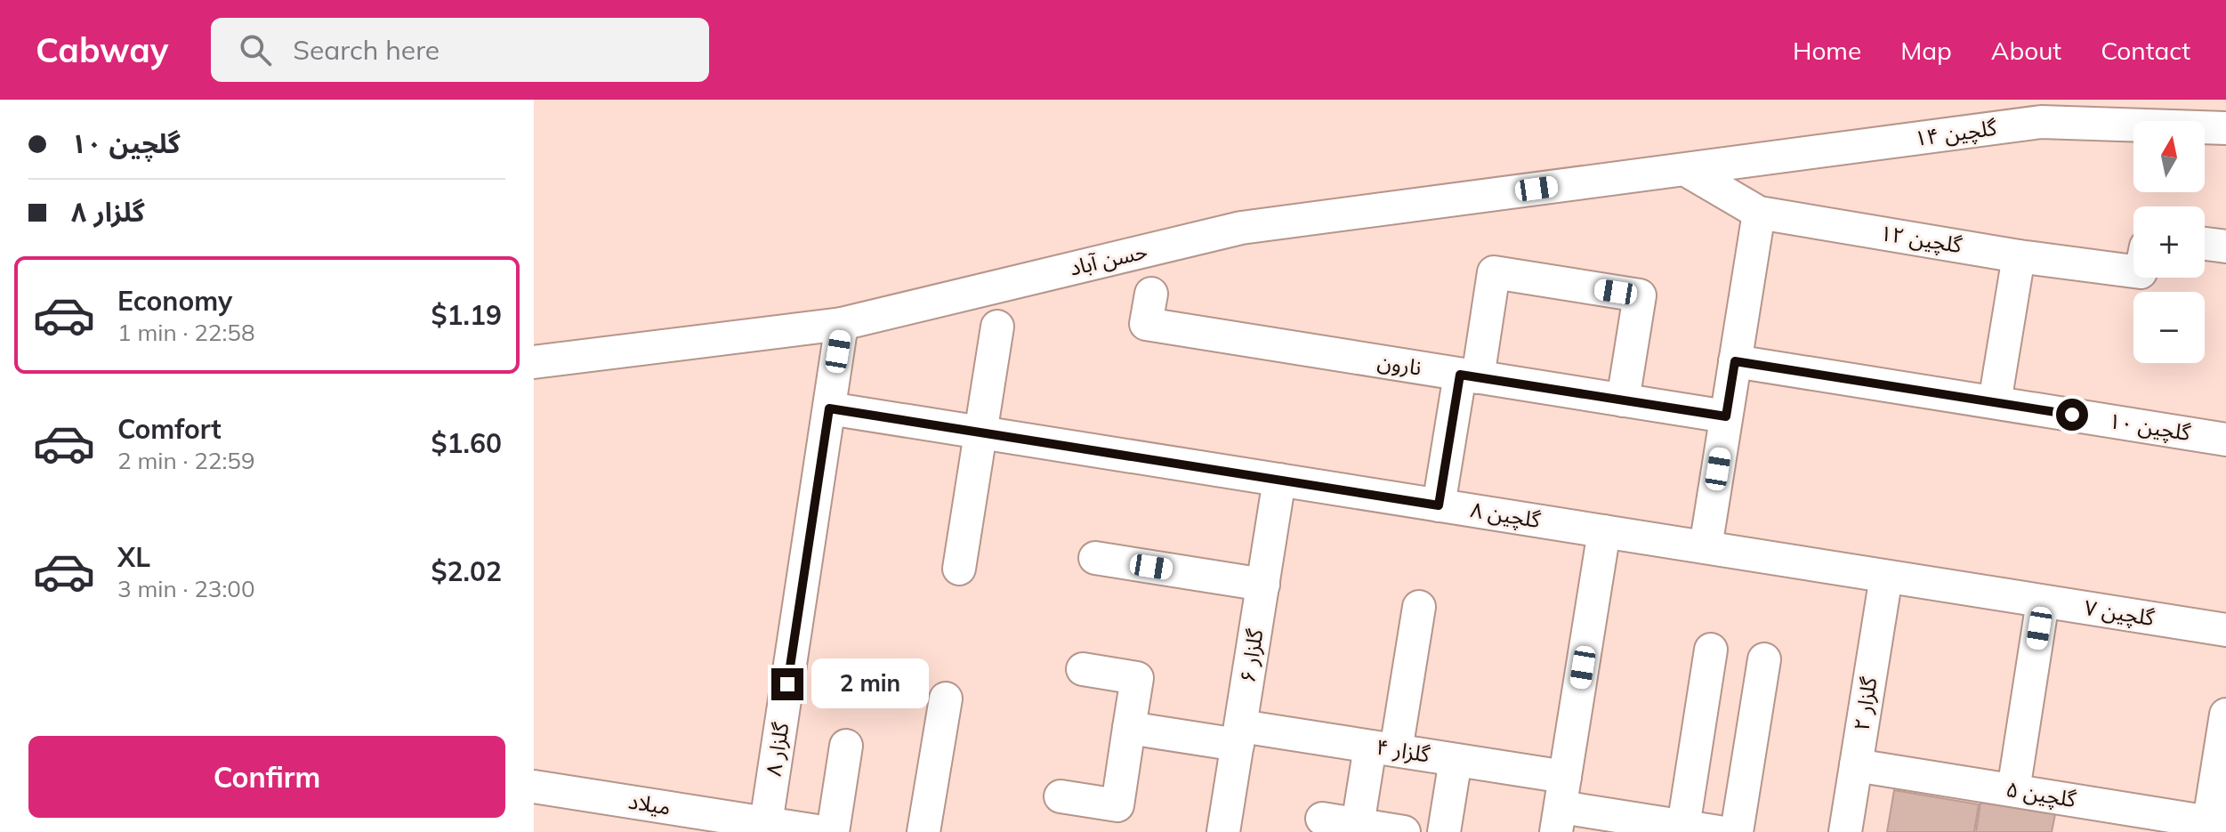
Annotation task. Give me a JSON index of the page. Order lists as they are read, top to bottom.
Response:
{
  "streets": {
    "street": [
      "گلچین ۱۴",
      "گلچین ۱۲",
      "حسن آباد",
      "نارون",
      "گلچین ۱۰",
      "گلچین ۸",
      "گلچین ۷",
      "گلزار ۶",
      "گلزار ۲",
      "گلزار ۸",
      "گلزار ۴",
      "گلچین ۵",
      "میلاد"
    ]
  },
  "crossings": [
    ["گلچین ۱۴", "گلچین ۱۲"],
    ["گلچین ۱۴", "حسن آباد"],
    ["گلچین ۱۲", "حسن آباد"],
    ["حسن آباد", "گلزار ۸"],
    ["گلچین ۸", "گلچین ۷"],
    ["گلچین ۸", "گلزار ۶"],
    ["گلچین ۸", "گلزار ۲"],
    ["گلچین ۸", "گلزار ۸"],
    ["گلچین ۷", "گلزار ۲"],
    ["گلزار ۶", "گلزار ۴"],
    ["گلزار ۲", "گلچین ۵"],
    ["گلزار ۸", "میلاد"]
  ],
  "north": "top",
  "page": {
    "header": "Cabway",
    "search": "Search here",
    "nav": [
      "Home",
      "Map",
      "About",
      "Contact"
    ],
    "banner": ["گلچین ۱۰", "گلزار ۸"],
    "map_buttons": ["+", "−"],
    "list": [
      {
        "name": "Economy",
        "note": "1 min · 22:58",
        "value": "$1.19"
      },
      {
        "name": "Comfort",
        "note": "2 min · 22:59",
        "value": "$1.60"
      },
      {
        "name": "XL",
        "note": "3 min · 23:00",
        "value": "$2.02"
      }
    ],
    "bubble": "2 min",
    "buttons": "Confirm"
  }
}
